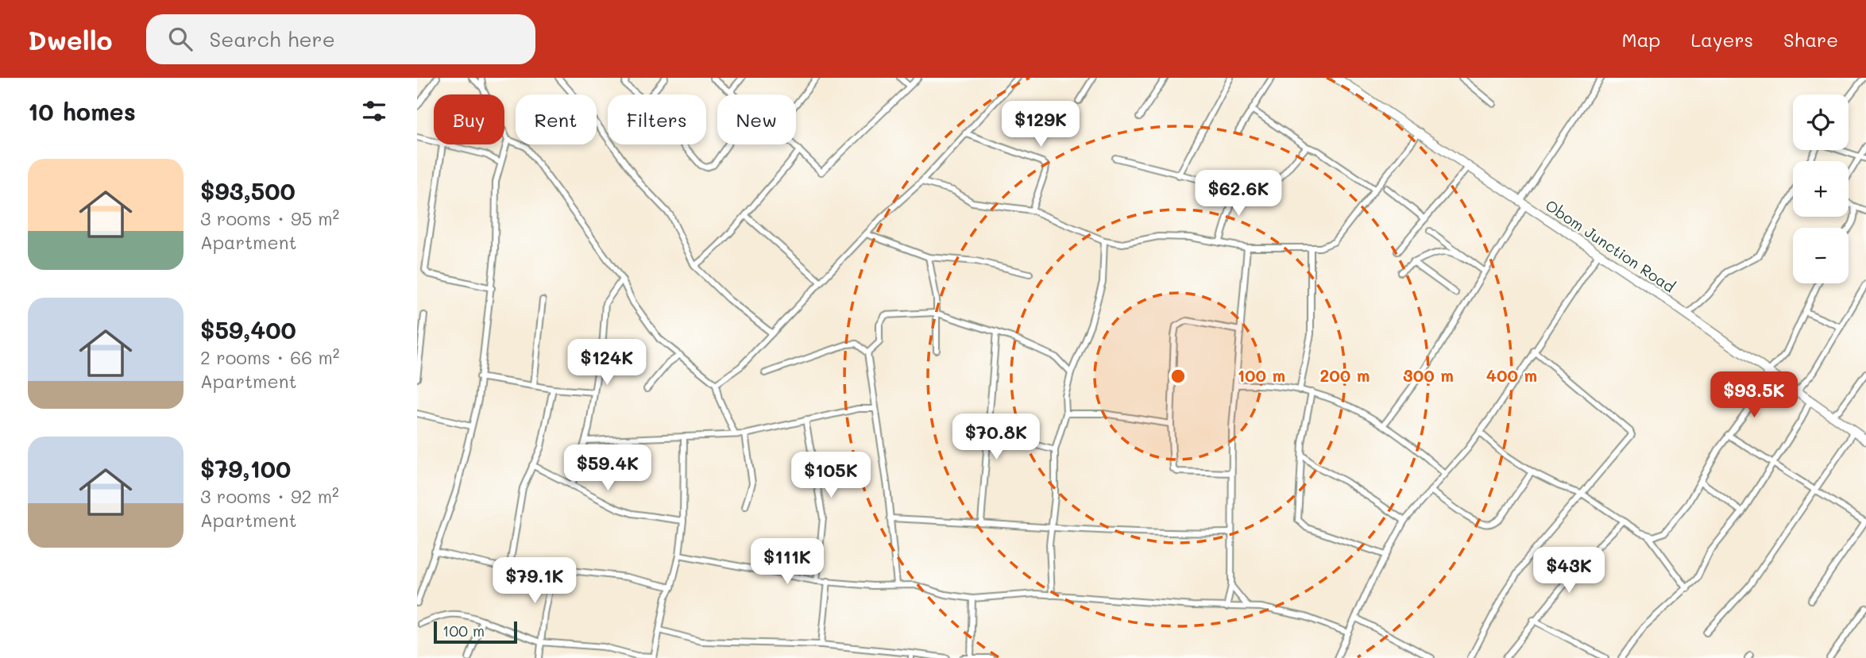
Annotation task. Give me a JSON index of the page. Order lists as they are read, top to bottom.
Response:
{
  "streets": {
    "main road": ["Obom Junction Road"]
  },
  "scale_bar": "100 m",
  "page": {
    "header": "Dwello",
    "search": "Search here",
    "nav": ["Map", "Layers", "Share"],
    "heading": "10 homes",
    "map_buttons": ["+", "−"],
    "chip": [
      "Buy",
      "Rent",
      "Filters",
      "New"
    ],
    "price": [
      "$129K",
      "$62.6K",
      "$124K",
      "$93.5K",
      "$70.8K",
      "$59.4K",
      "$105K",
      "$111K",
      "$43K",
      "$79.1K"
    ],
    "list": [
      {
        "name": "$93,500",
        "note": "3 rooms · 95 m² · Apartment"
      },
      {
        "name": "$59,400",
        "note": "2 rooms · 66 m² · Apartment"
      },
      {
        "name": "$79,100",
        "note": "3 rooms · 92 m² · Apartment"
      }
    ],
    "scale": "100 m"
  },
  "rings": [
    "100 m",
    "200 m",
    "300 m",
    "400 m"
  ]
}
